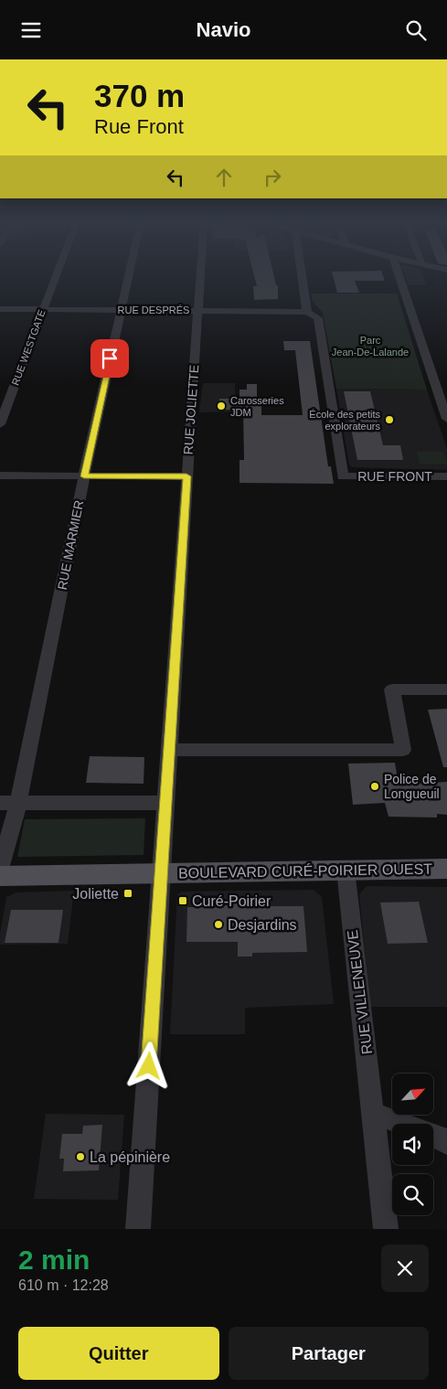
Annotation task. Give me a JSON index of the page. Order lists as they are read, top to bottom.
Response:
{
  "streets": {
    "main road": ["BOULEVARD CURÉ-POIRIER OUEST"],
    "street": [
      "RUE DESPRÉS",
      "RUE WESTGATE",
      "RUE JOLIETTE",
      "RUE FRONT",
      "RUE MARMIER",
      "RUE VILLENEUVE"
    ]
  },
  "crossings": [
    ["RUE DESPRÉS", "RUE WESTGATE"],
    ["RUE DESPRÉS", "RUE JOLIETTE"],
    ["RUE DESPRÉS", "RUE FRONT"],
    ["RUE DESPRÉS", "RUE MARMIER"],
    ["RUE JOLIETTE", "BOULEVARD CURÉ-POIRIER OUEST"],
    ["BOULEVARD CURÉ-POIRIER OUEST", "RUE VILLENEUVE"]
  ],
  "parks": ["Parc Jean-De-Lalande"],
  "places": {
    "other": [
      "Carosseries JDM",
      "École des petits explorateurs",
      "Police de Longueuil",
      "Desjardins",
      "La pépinière"
    ],
    "transit": ["Joliette", "Curé-Poirier"]
  },
  "north": "top right",
  "page": {
    "header": "Navio",
    "turn": ["370 m", "Rue Front"],
    "heading": ["2 min", "610 m · 12:28"],
    "buttons": ["Quitter", "Partager"]
  }
}
